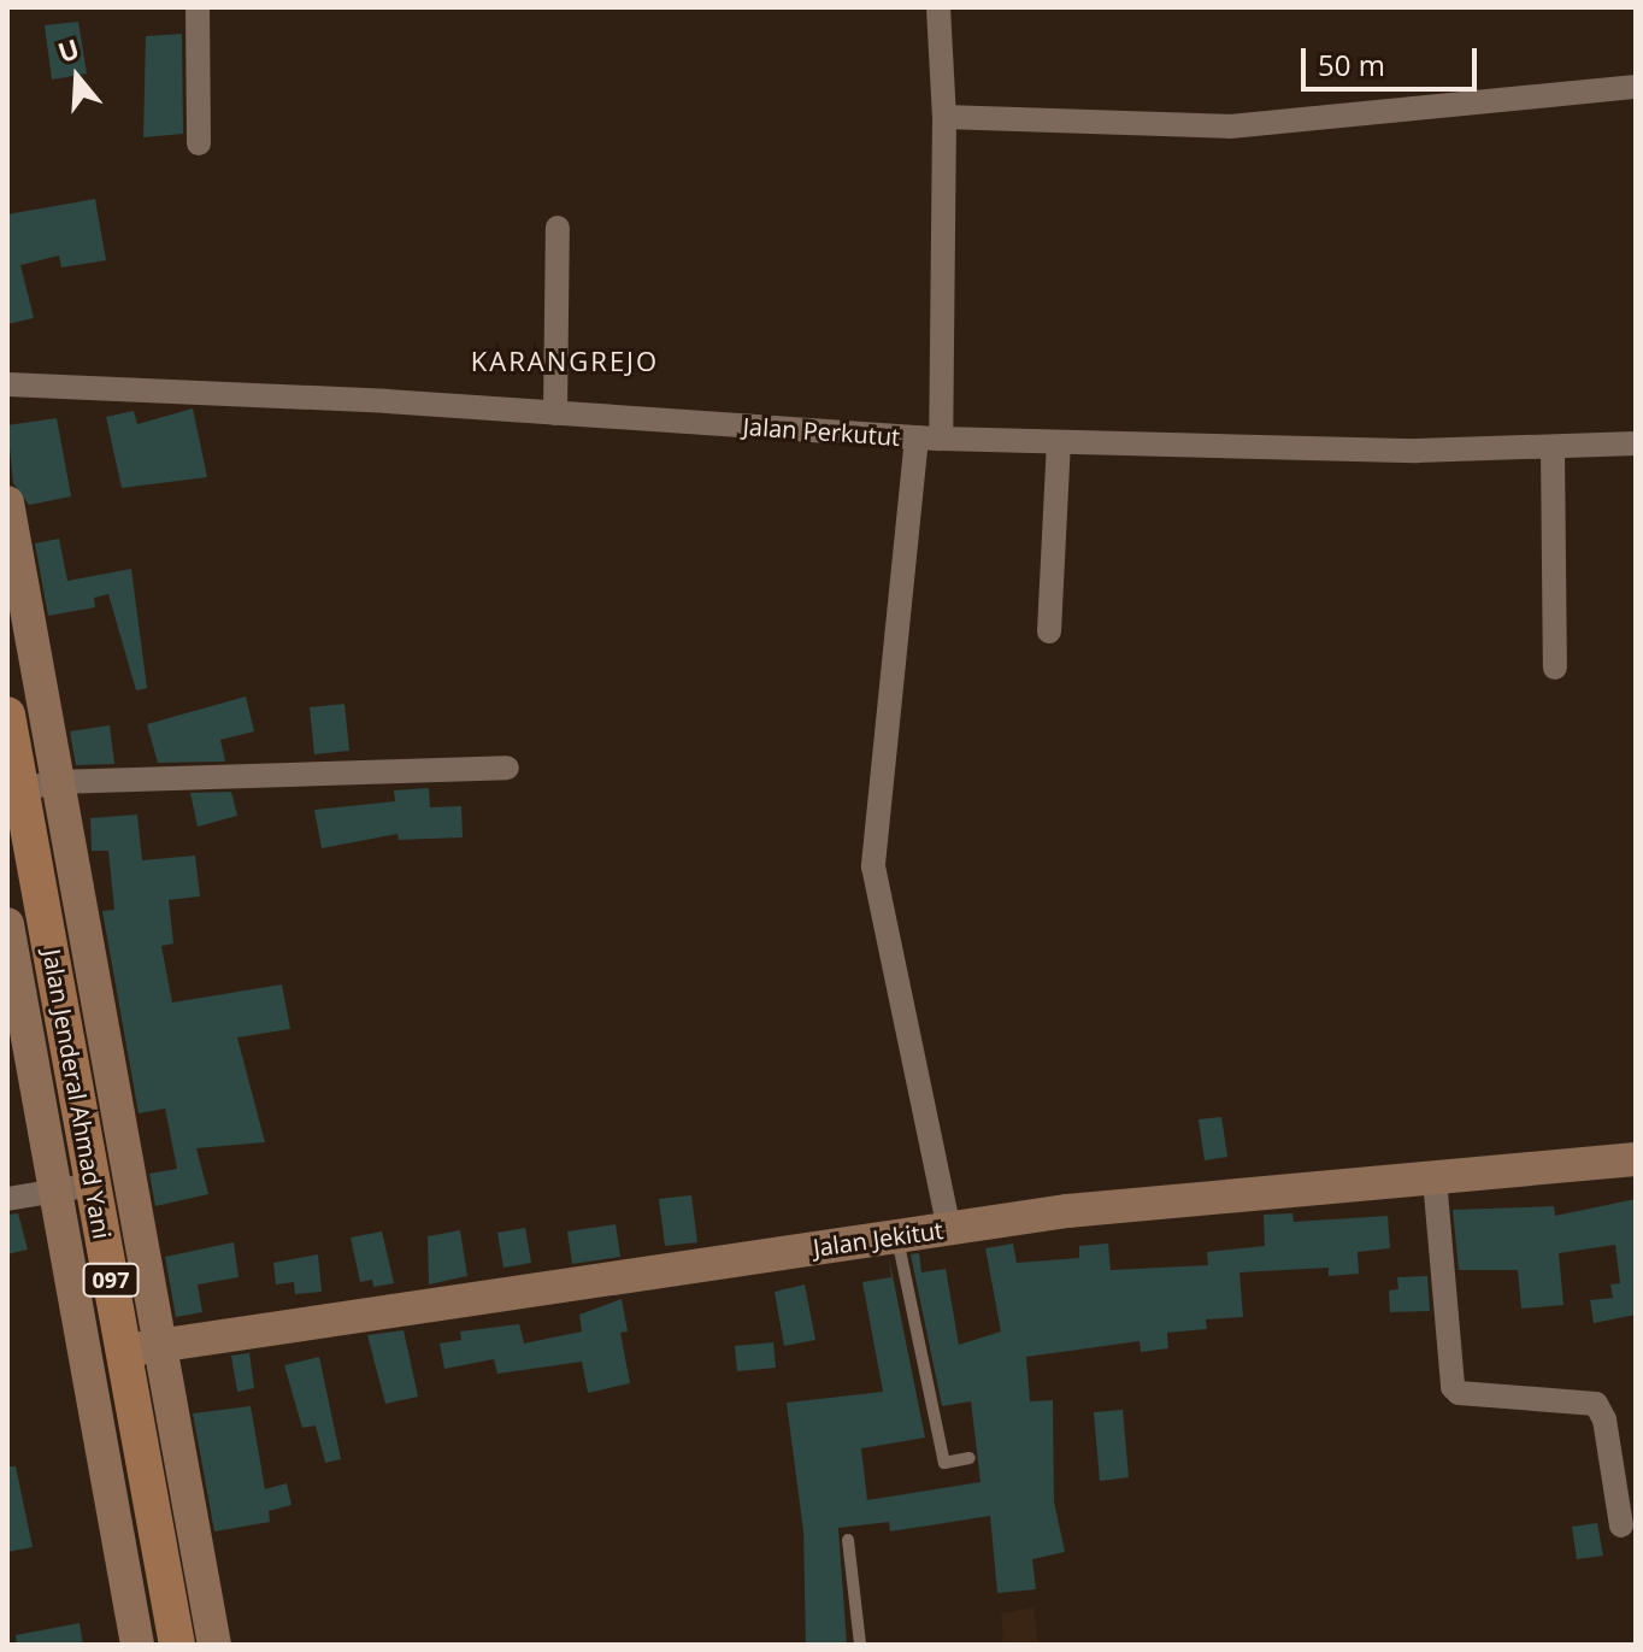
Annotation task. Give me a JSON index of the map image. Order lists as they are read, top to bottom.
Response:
{
  "streets": {
    "main road": ["Jalan Jenderal Ahmad Yani", "097"],
    "street": ["Jalan Perkutut", "Jalan Jekitut"]
  },
  "crossings": [
    ["Jalan Jenderal Ahmad Yani", "Jalan Jekitut"]
  ],
  "districts": ["KARANGREJO"],
  "scale_bar": "50 m",
  "north": "top"
}
